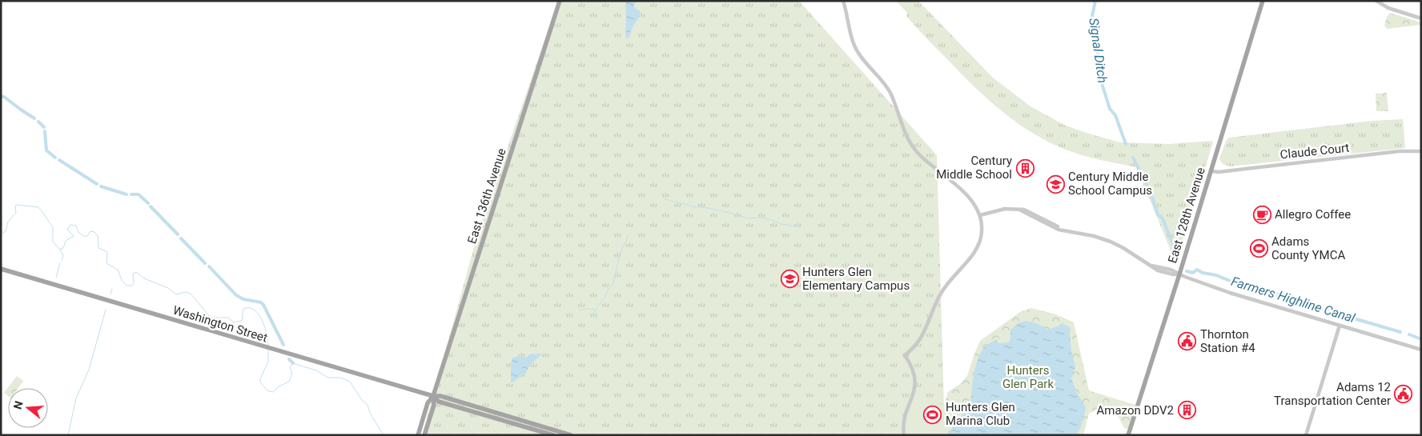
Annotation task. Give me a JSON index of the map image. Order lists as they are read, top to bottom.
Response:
{
  "streets": {
    "main road": ["East 136th Avenue", "East 128th Avenue", "Washington Street"],
    "street": ["Claude Court"]
  },
  "crossings": [
    ["Claude Court", "East 128th Avenue"],
    ["East 136th Avenue", "Washington Street"]
  ],
  "water": ["Signal Ditch", "Farmers Highline Canal"],
  "parks": ["Hunters Glen Park"],
  "places": {
    "building": ["Century Middle School", "Amazon DDV2"],
    "school or university": ["Century Middle School Campus", "Hunters Glen Elementary Campus"],
    "cafe": ["Allegro Coffee"],
    "sports": ["Adams County YMCA", "Hunters Glen Marina Club"],
    "public building": ["Thornton Station #4", "Adams 12 Transportation Center"]
  },
  "north": "left"
}
